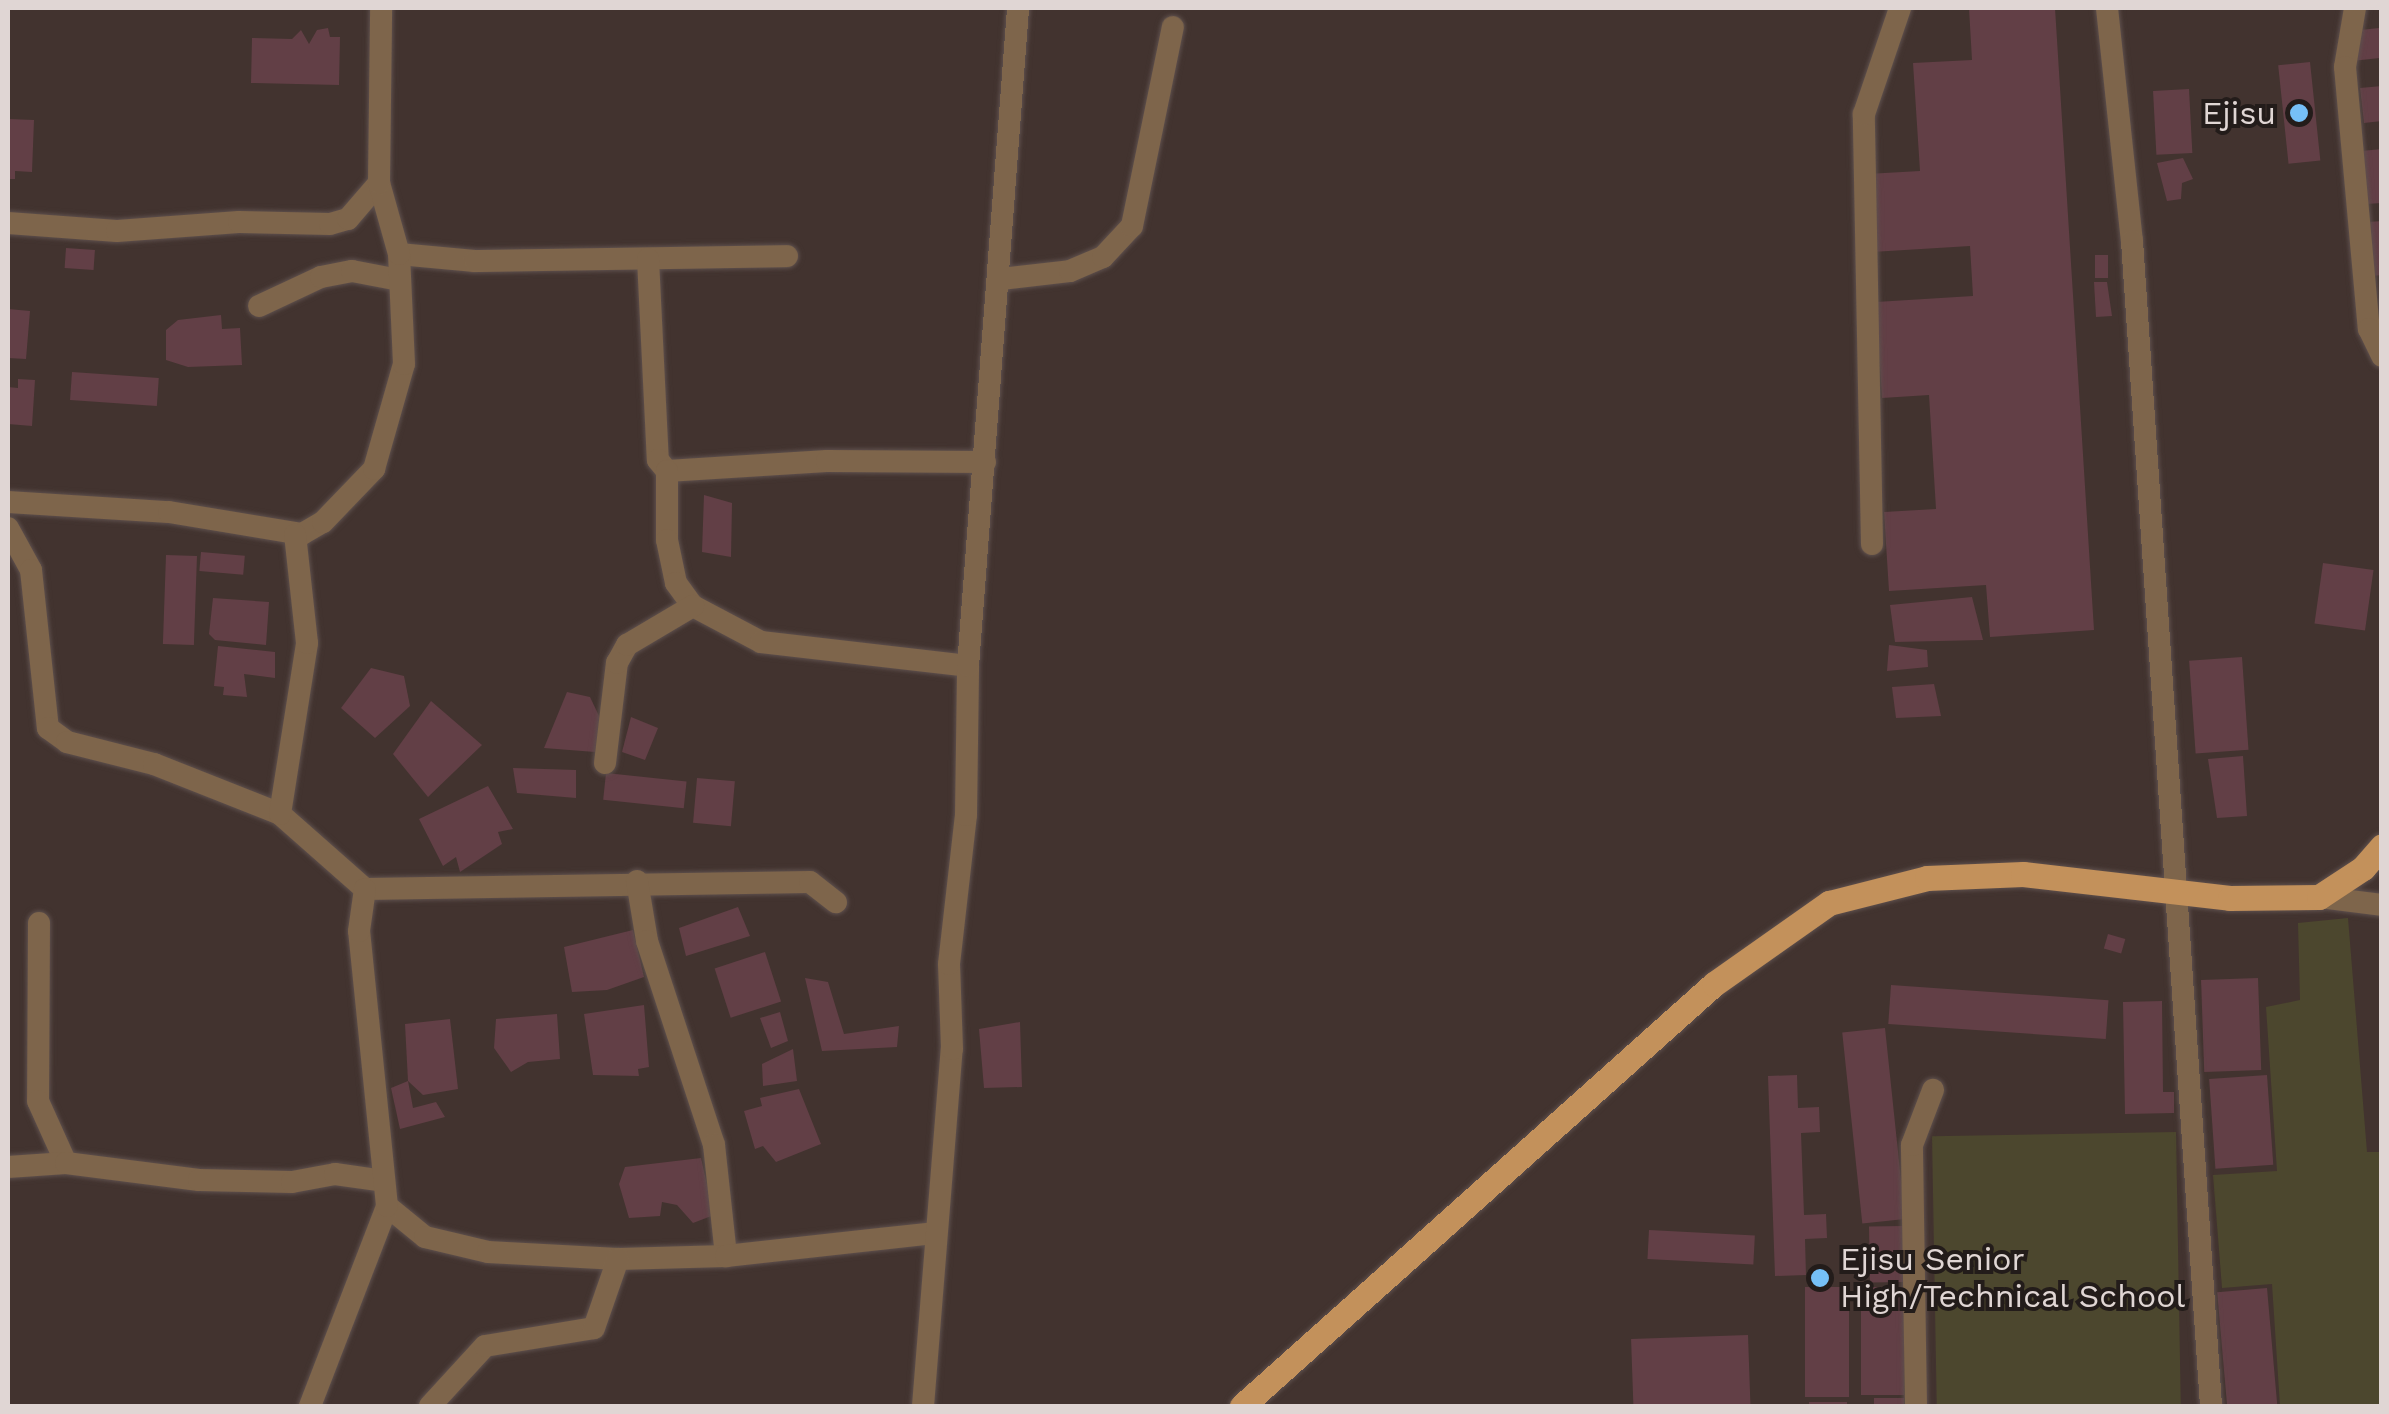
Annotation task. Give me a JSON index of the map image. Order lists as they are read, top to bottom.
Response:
{
  "places": ["Ejisu", "Ejisu Senior High/Technical School"]
}
